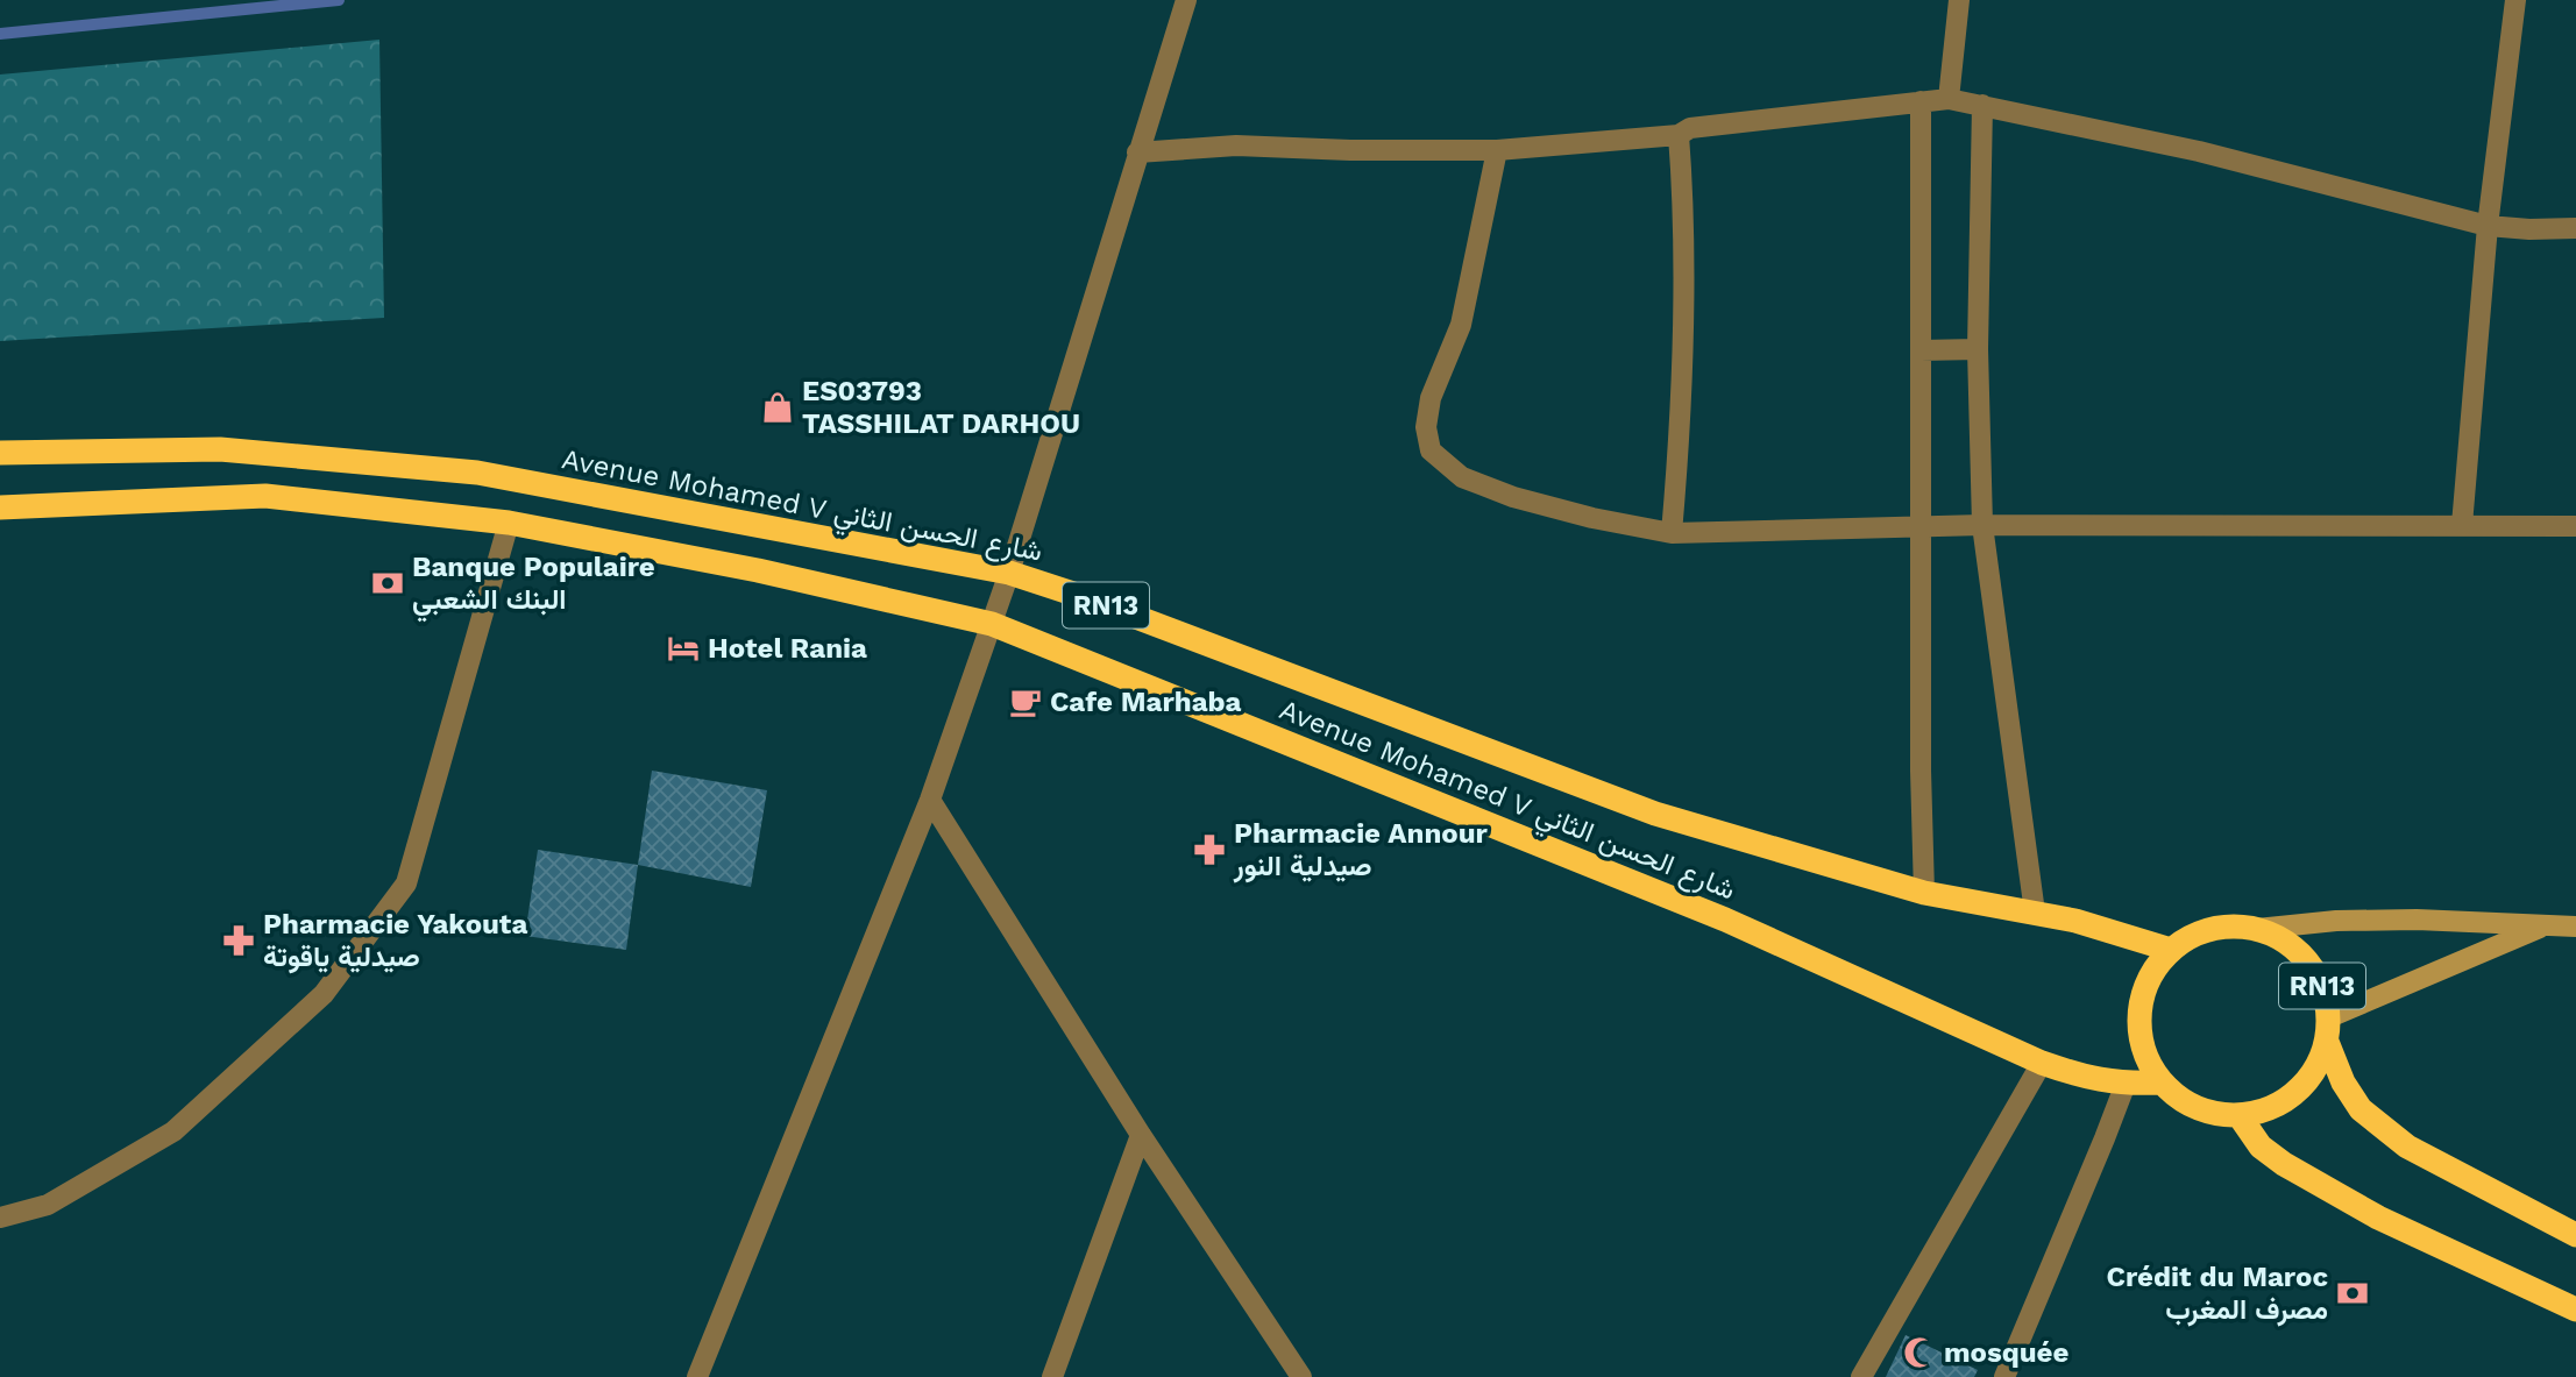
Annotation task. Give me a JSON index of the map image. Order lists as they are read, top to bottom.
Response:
{
  "streets": {
    "highway": ["Avenue Mohamed V شارع الحسن الثاني", "RN13"]
  },
  "crossings": [
    ["Avenue Mohamed V شارع الحسن الثاني", "RN13"]
  ],
  "places": {
    "shop": ["ES03793 TASSHILAT DARHOU"],
    "bank": ["Banque Populaire البنك الشعبي", "Crédit du Maroc مصرف المغرب"],
    "hotel": ["Hotel Rania"],
    "cafe": ["Cafe Marhaba"],
    "pharmacy": ["Pharmacie Annour صيدلية النور", "Pharmacie Yakouta صيدلية ياقوتة"],
    "mosque": ["mosquée"]
  }
}
